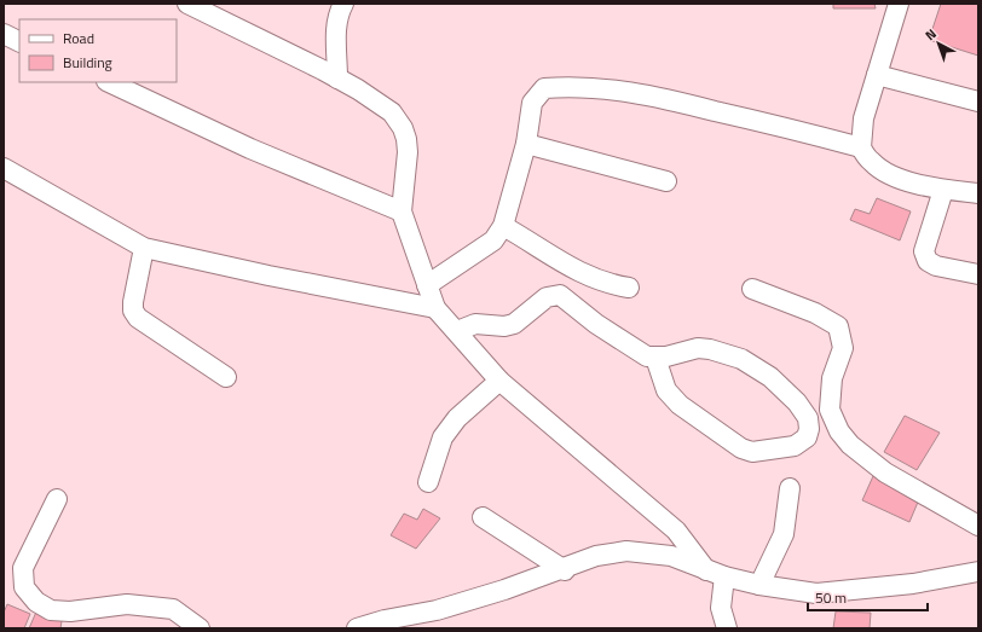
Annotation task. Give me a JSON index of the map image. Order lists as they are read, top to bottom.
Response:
{
  "legend": ["Road", "Building"],
  "scale_bar": "50 m",
  "north": "top left"
}
